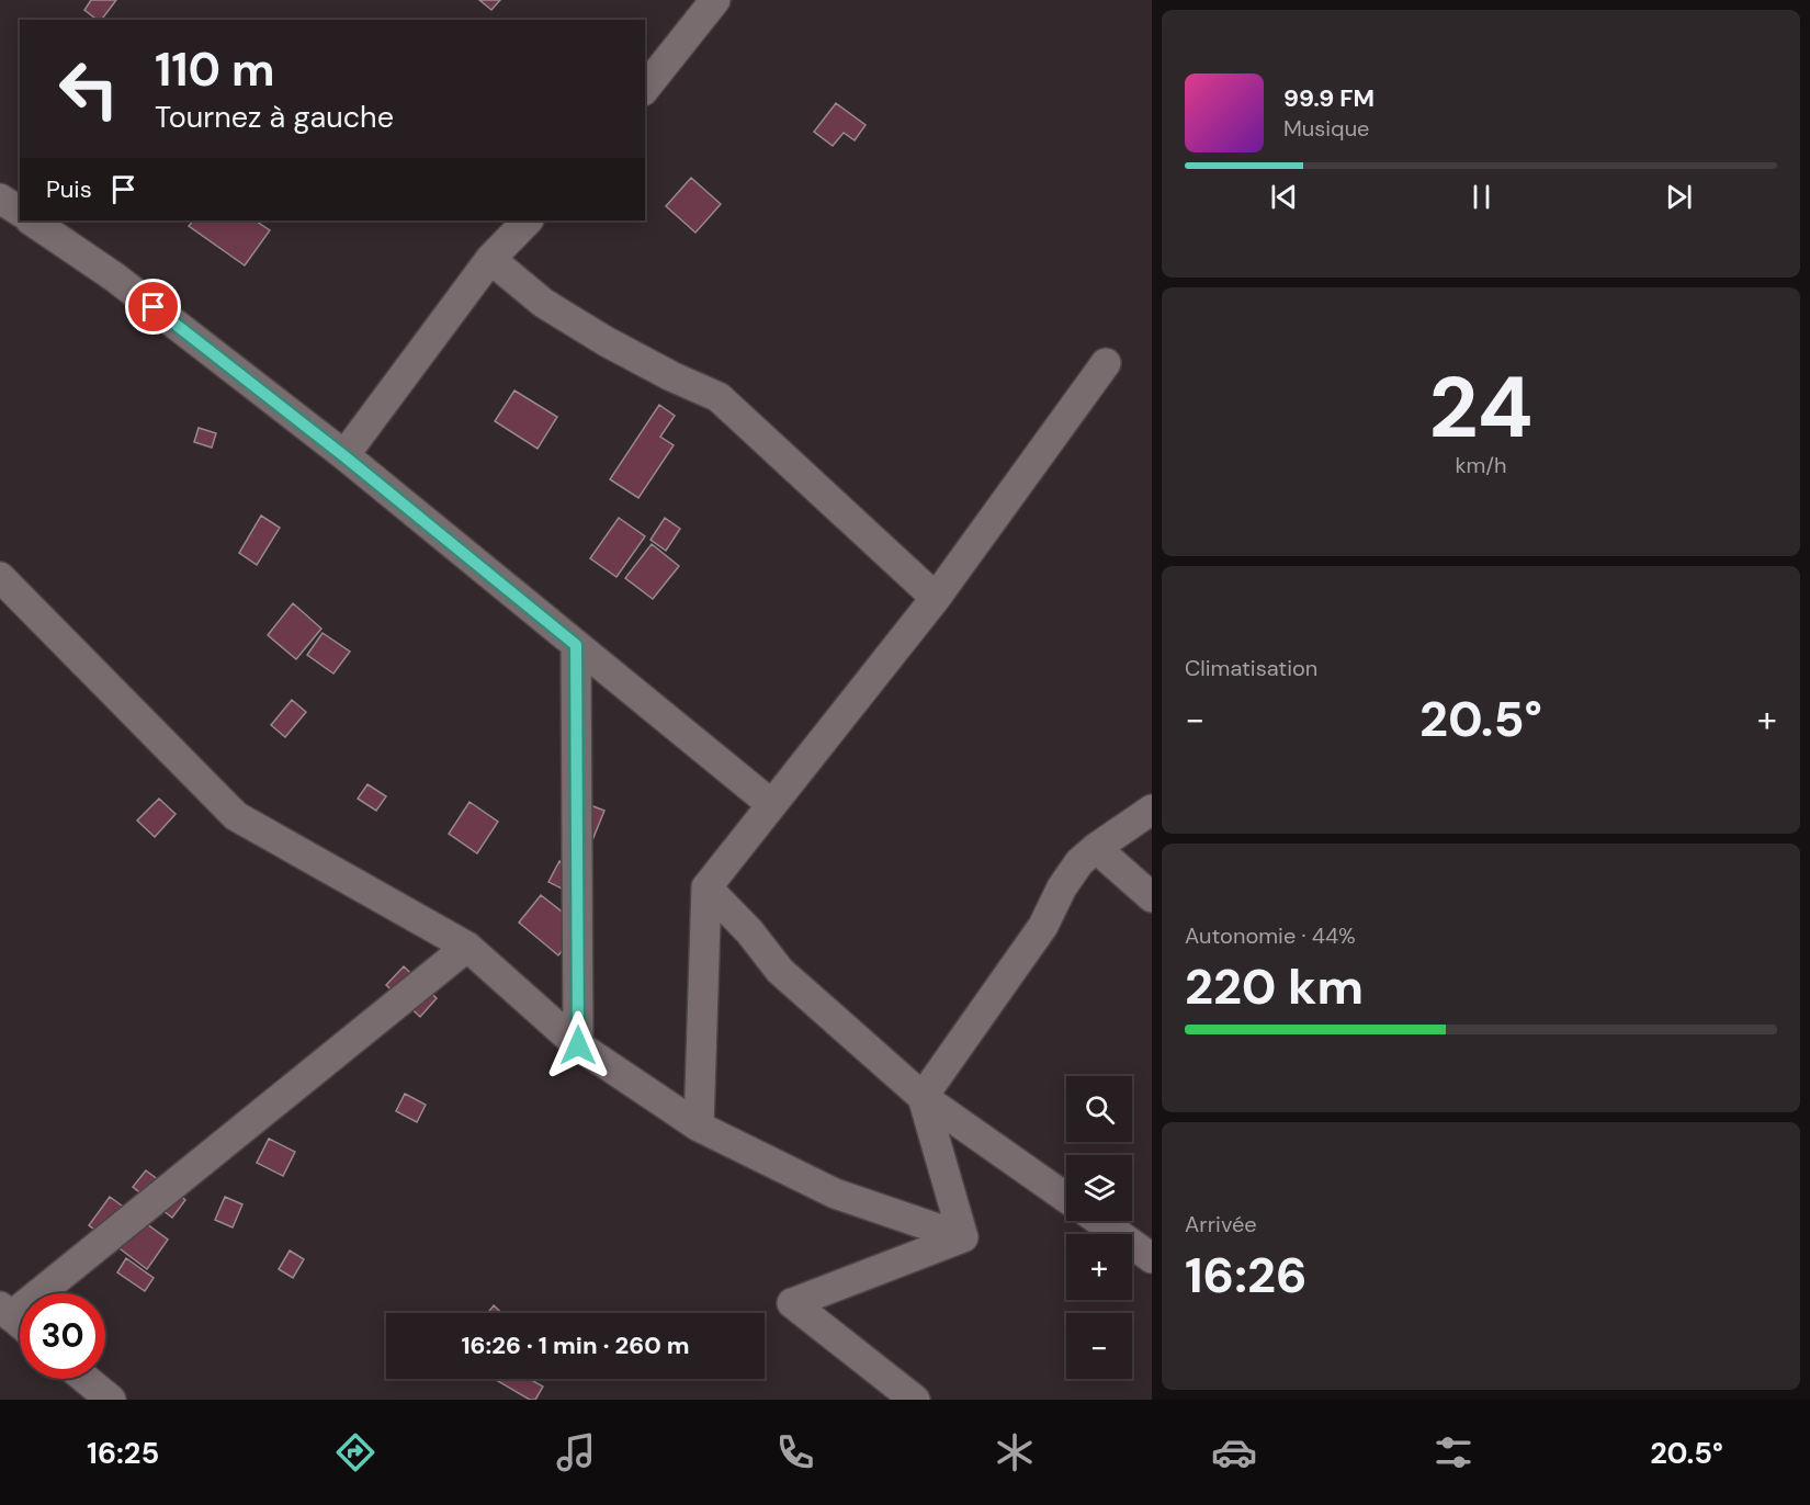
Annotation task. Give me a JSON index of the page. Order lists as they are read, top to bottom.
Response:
{
  "page": {
    "turn": ["110 m", "Tournez à gauche"],
    "song": ["99.9 FM", "Musique"],
    "then": "Puis",
    "tile": [
      ["24", "km/h"],
      "Climatisation",
      ["Autonomie · 44%", "220 km"],
      ["Arrivée", "16:26"]
    ],
    "heat": ["−", "20.5°", "+"],
    "map_buttons": ["+", "−"],
    "limit": "30",
    "trip": "16:26 · 1 min · 260 m",
    "tabs": ["16:25", "20.5°"]
  }
}
